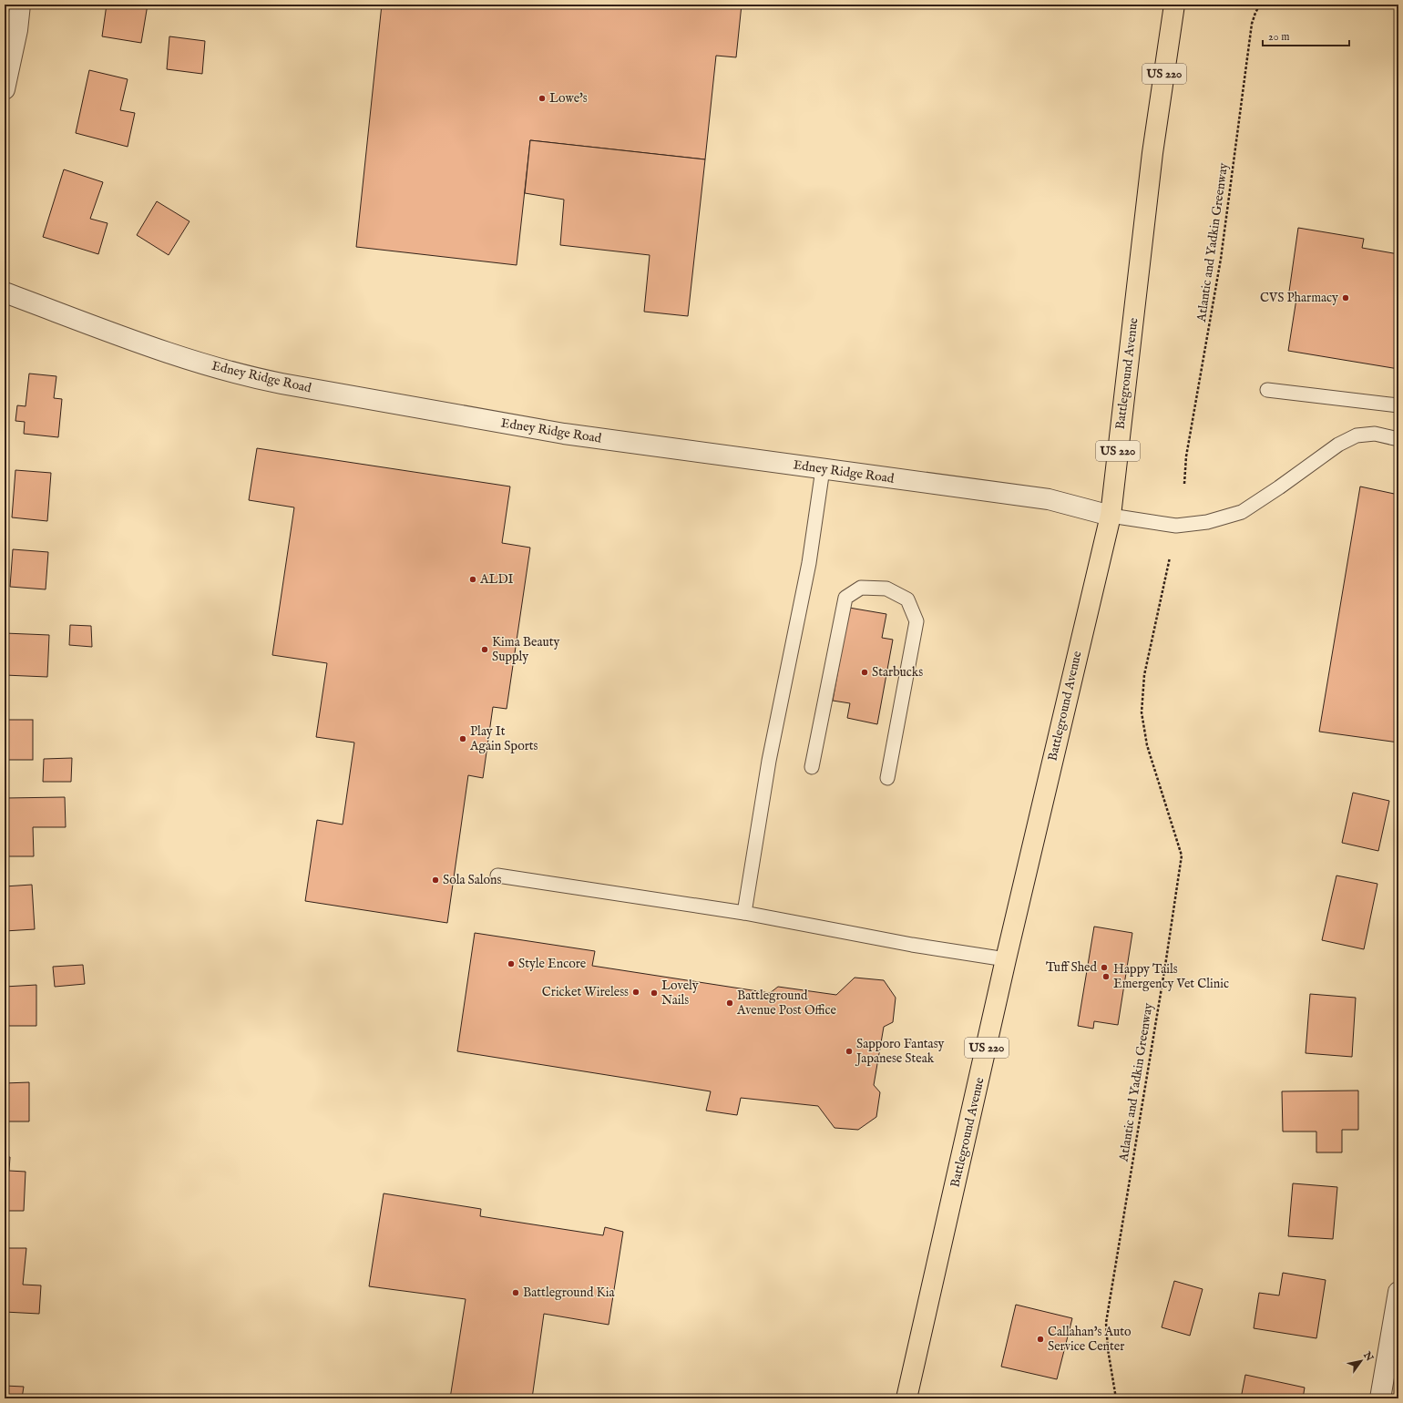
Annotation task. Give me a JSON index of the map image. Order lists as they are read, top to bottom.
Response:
{
  "streets": {
    "main road": ["US 220", "Battleground Avenue"],
    "street": ["Edney Ridge Road"],
    "path": ["Atlantic and Yadkin Greenway"]
  },
  "crossings": [
    ["Battleground Avenue", "Edney Ridge Road"]
  ],
  "places": [
    "Lowe's",
    "CVS Pharmacy",
    "ALDI",
    "Kima Beauty Supply",
    "Starbucks",
    "Play It Again Sports",
    "Sola Salons",
    "Style Encore",
    "Tuff Shed",
    "Happy Tails Emergency Vet Clinic",
    "Cricket Wireless",
    "Lovely Nails",
    "Battleground Avenue Post Office",
    "Sapporo Fantasy Japanese Steak",
    "Battleground Kia",
    "Callahan's Auto Service Center"
  ],
  "scale_bar": "20 m",
  "north": "top right"
}
